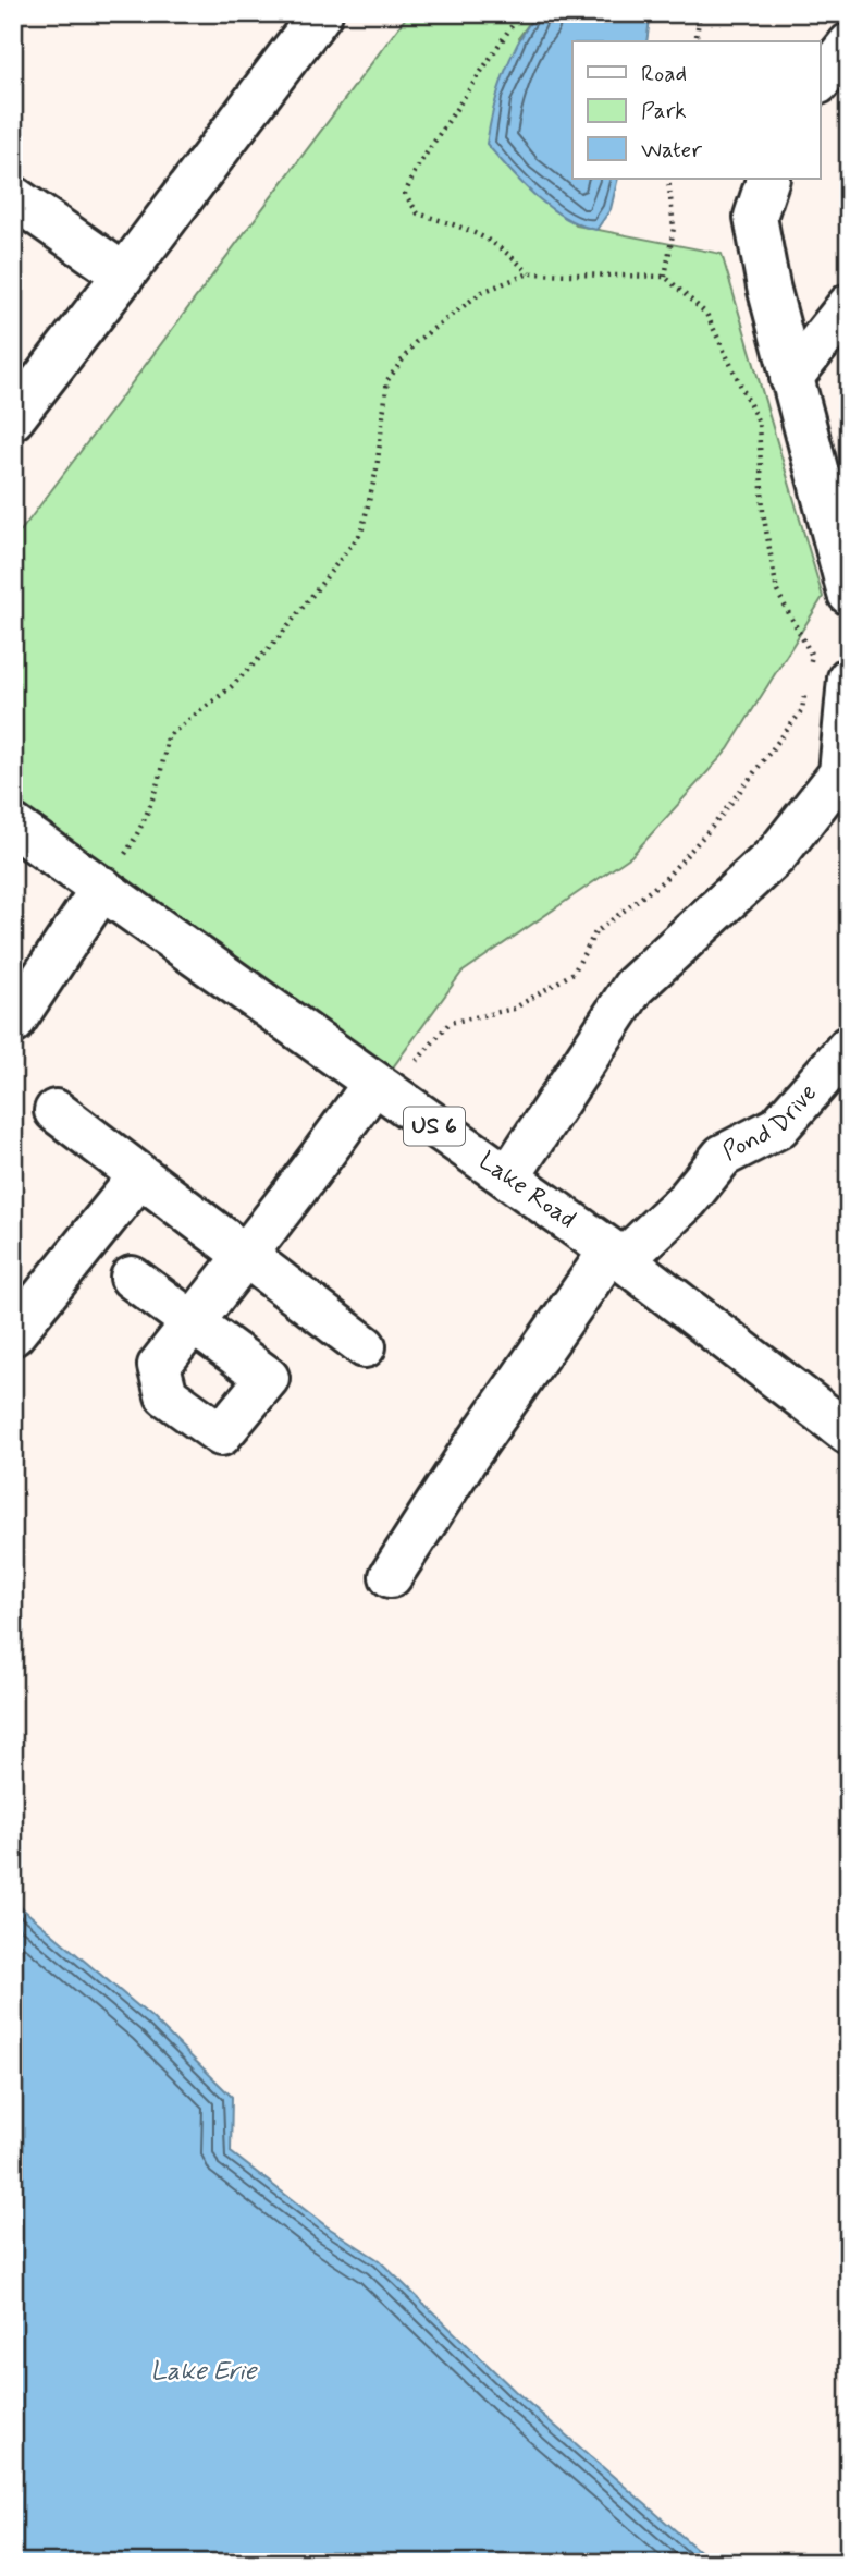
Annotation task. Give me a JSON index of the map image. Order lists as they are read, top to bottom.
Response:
{
  "streets": {
    "main road": ["Pond Drive", "US 6", "Lake Road"]
  },
  "crossings": [
    ["Pond Drive", "Lake Road"]
  ],
  "water": ["Lake Erie"],
  "legend": ["Road", "Park", "Water"]
}
